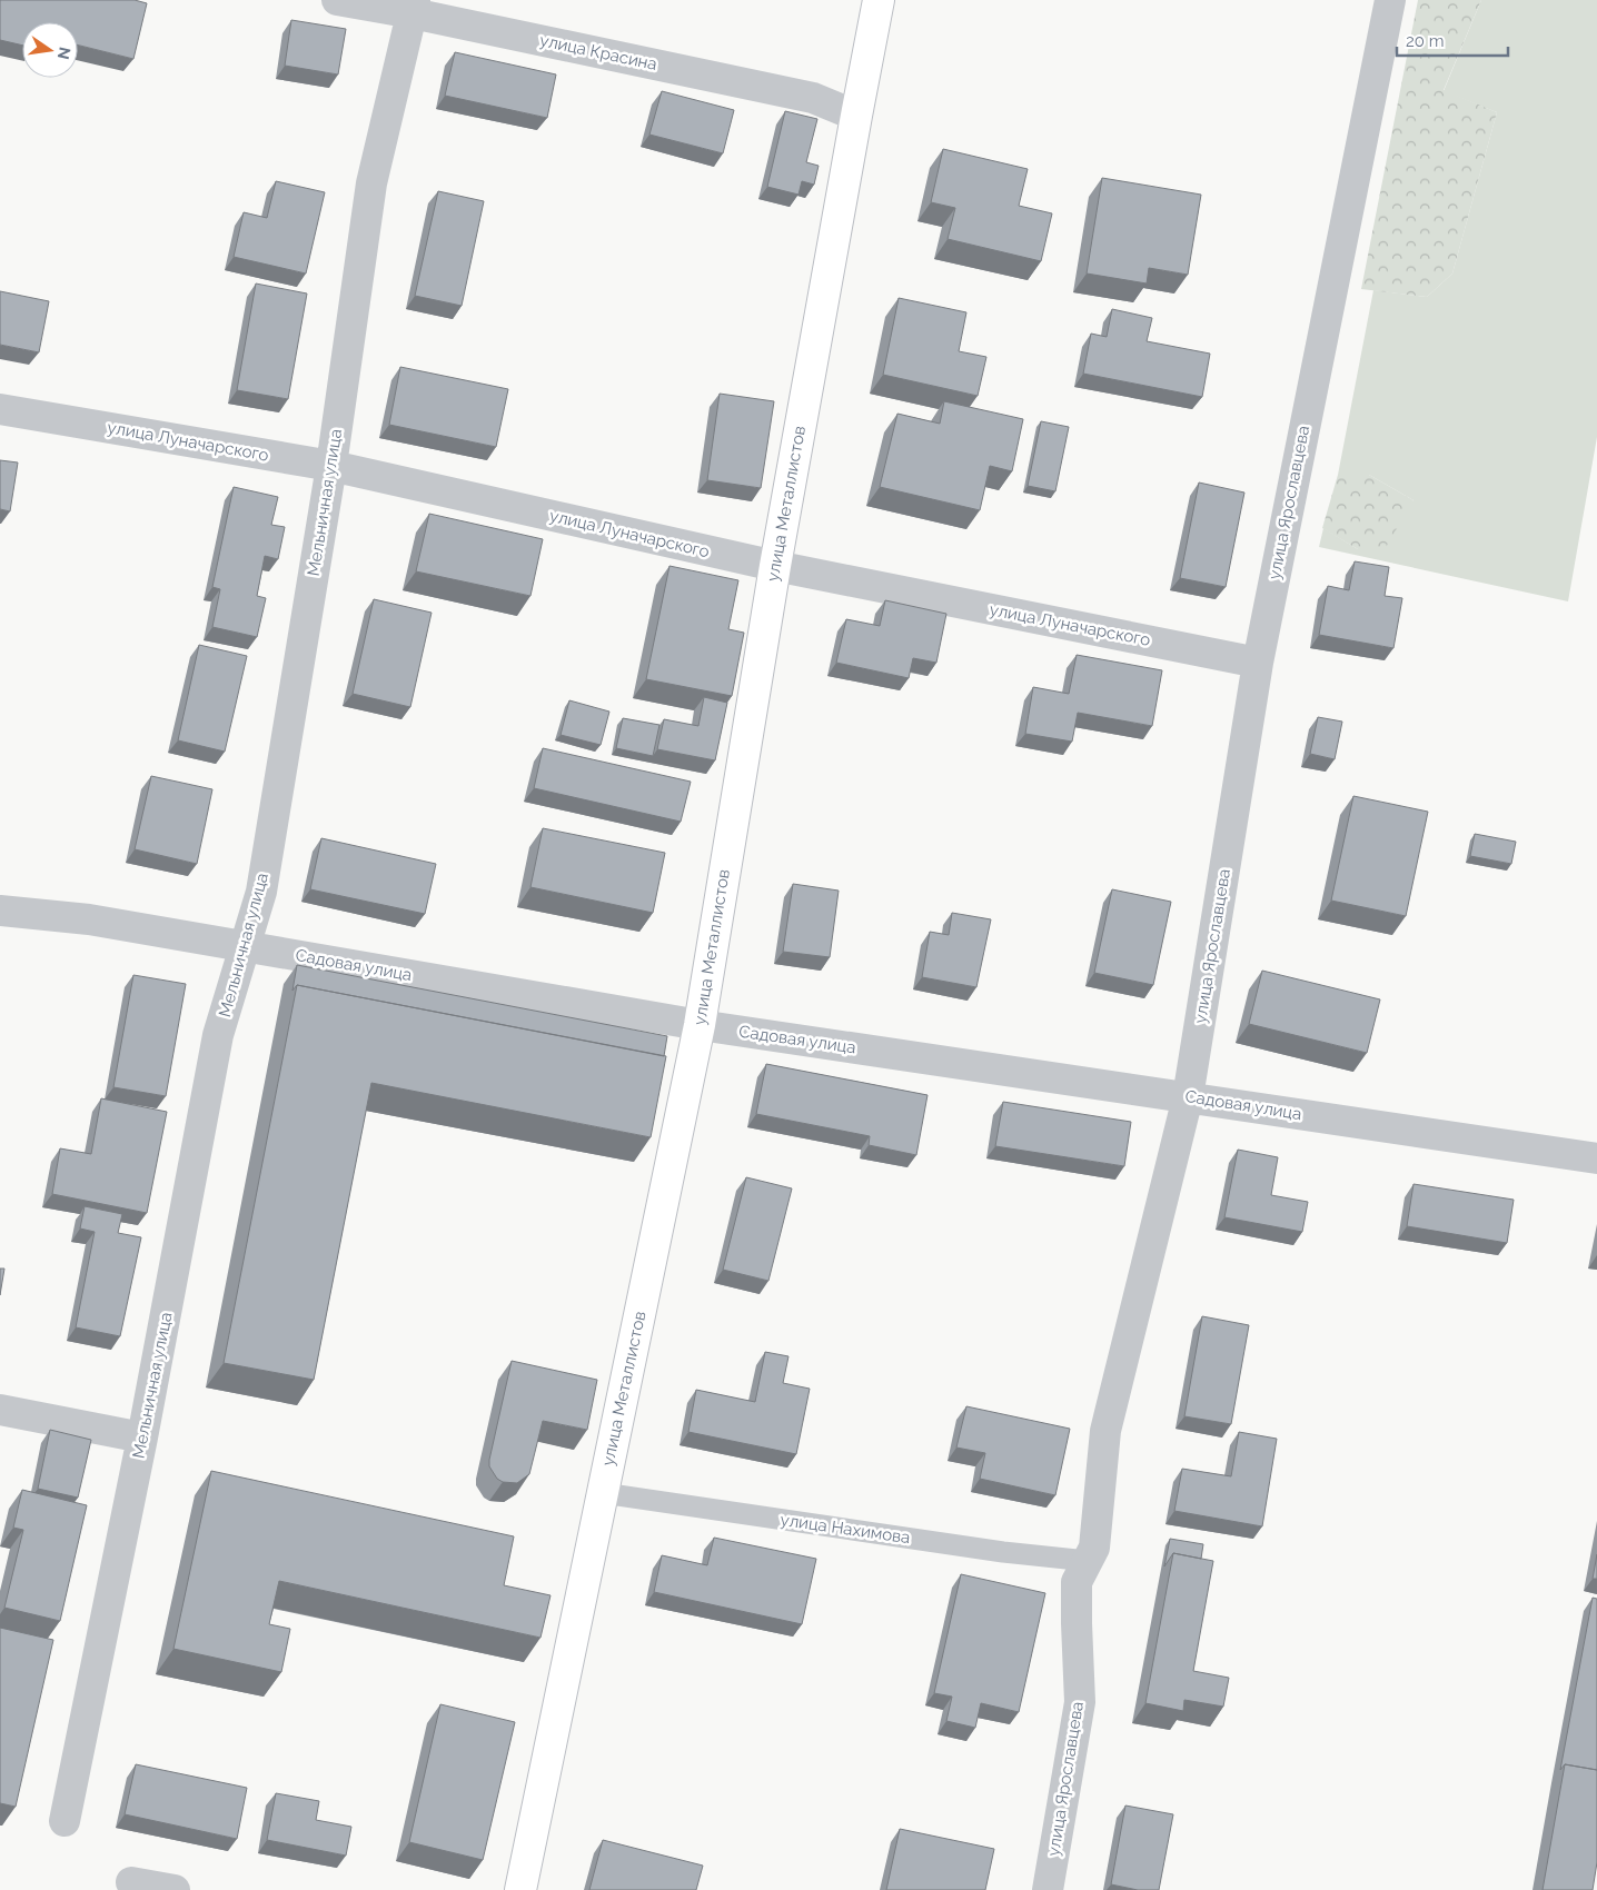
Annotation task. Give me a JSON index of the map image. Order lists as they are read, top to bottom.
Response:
{
  "streets": {
    "street": [
      "улица Красина",
      "улица Луначарского",
      "Мельничная улица",
      "улица Ярославцева",
      "улица Металлистов",
      "Садовая улица"
    ],
    "lane": ["улица Нахимова"]
  },
  "crossings": [
    ["улица Красина", "Мельничная улица"],
    ["улица Красина", "улица Металлистов"],
    ["улица Луначарского", "Мельничная улица"],
    ["улица Луначарского", "улица Ярославцева"],
    ["улица Луначарского", "улица Металлистов"],
    ["Мельничная улица", "Садовая улица"],
    ["улица Ярославцева", "Садовая улица"],
    ["улица Ярославцева", "улица Нахимова"],
    ["улица Металлистов", "Садовая улица"],
    ["улица Металлистов", "улица Нахимова"]
  ],
  "scale_bar": "20 m",
  "north": "right"
}
